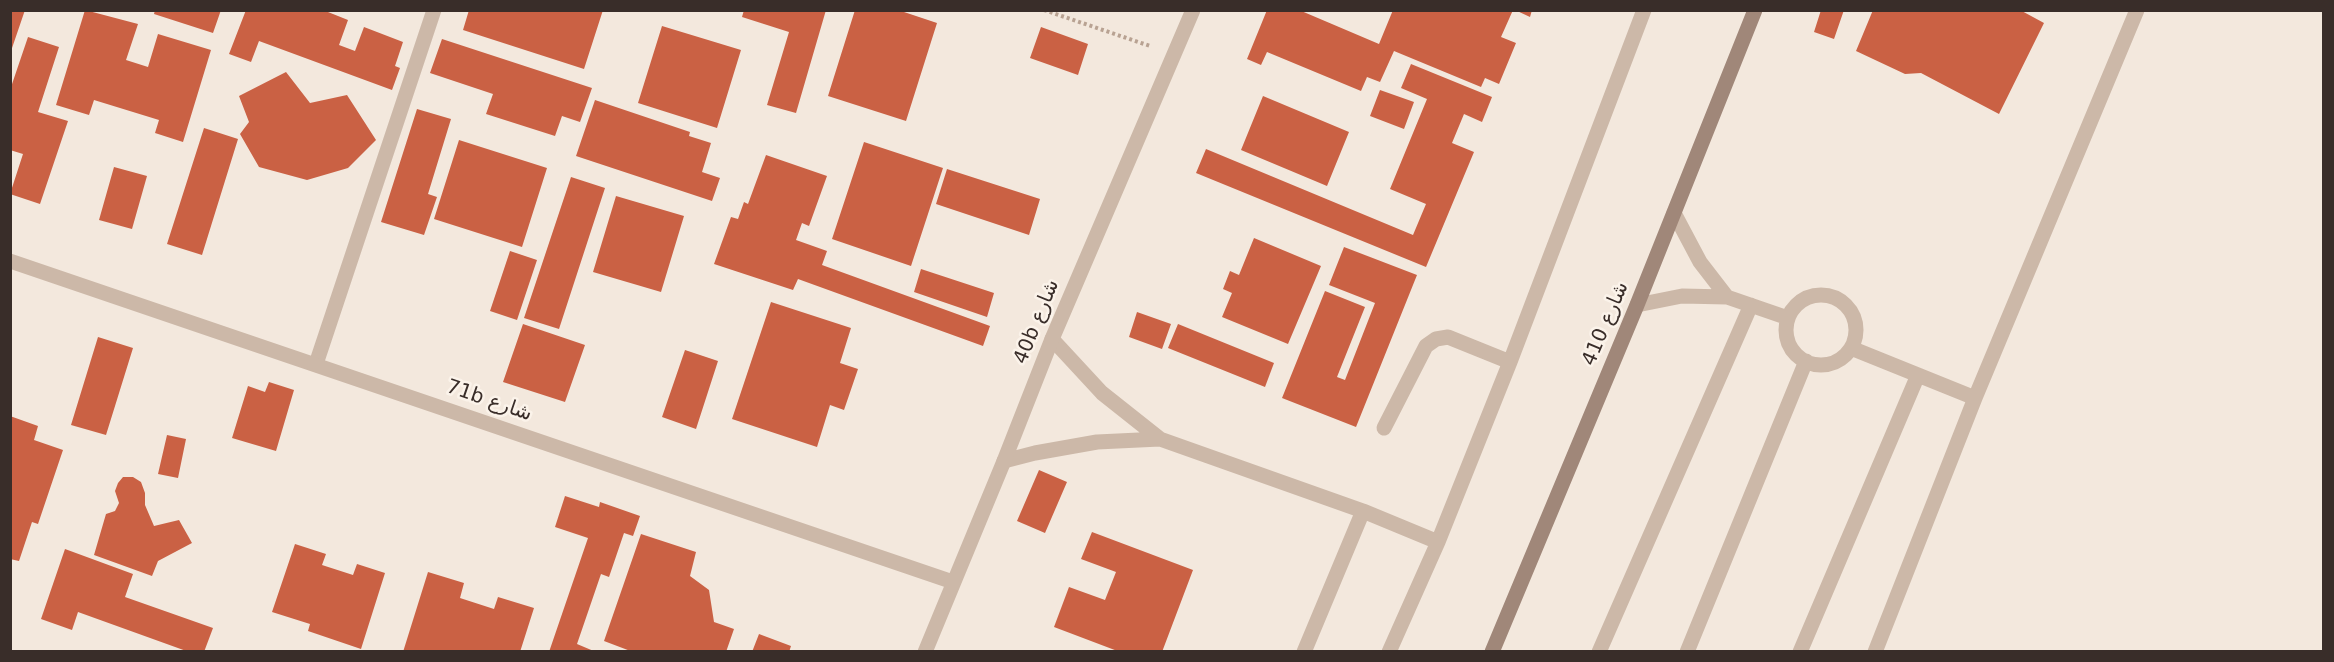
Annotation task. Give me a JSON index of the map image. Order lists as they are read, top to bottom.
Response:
{
  "streets": {
    "street": ["40b شارع", "شارع 410", "71b شارع"]
  },
  "crossings": [
    ["40b شارع", "71b شارع"]
  ]
}
